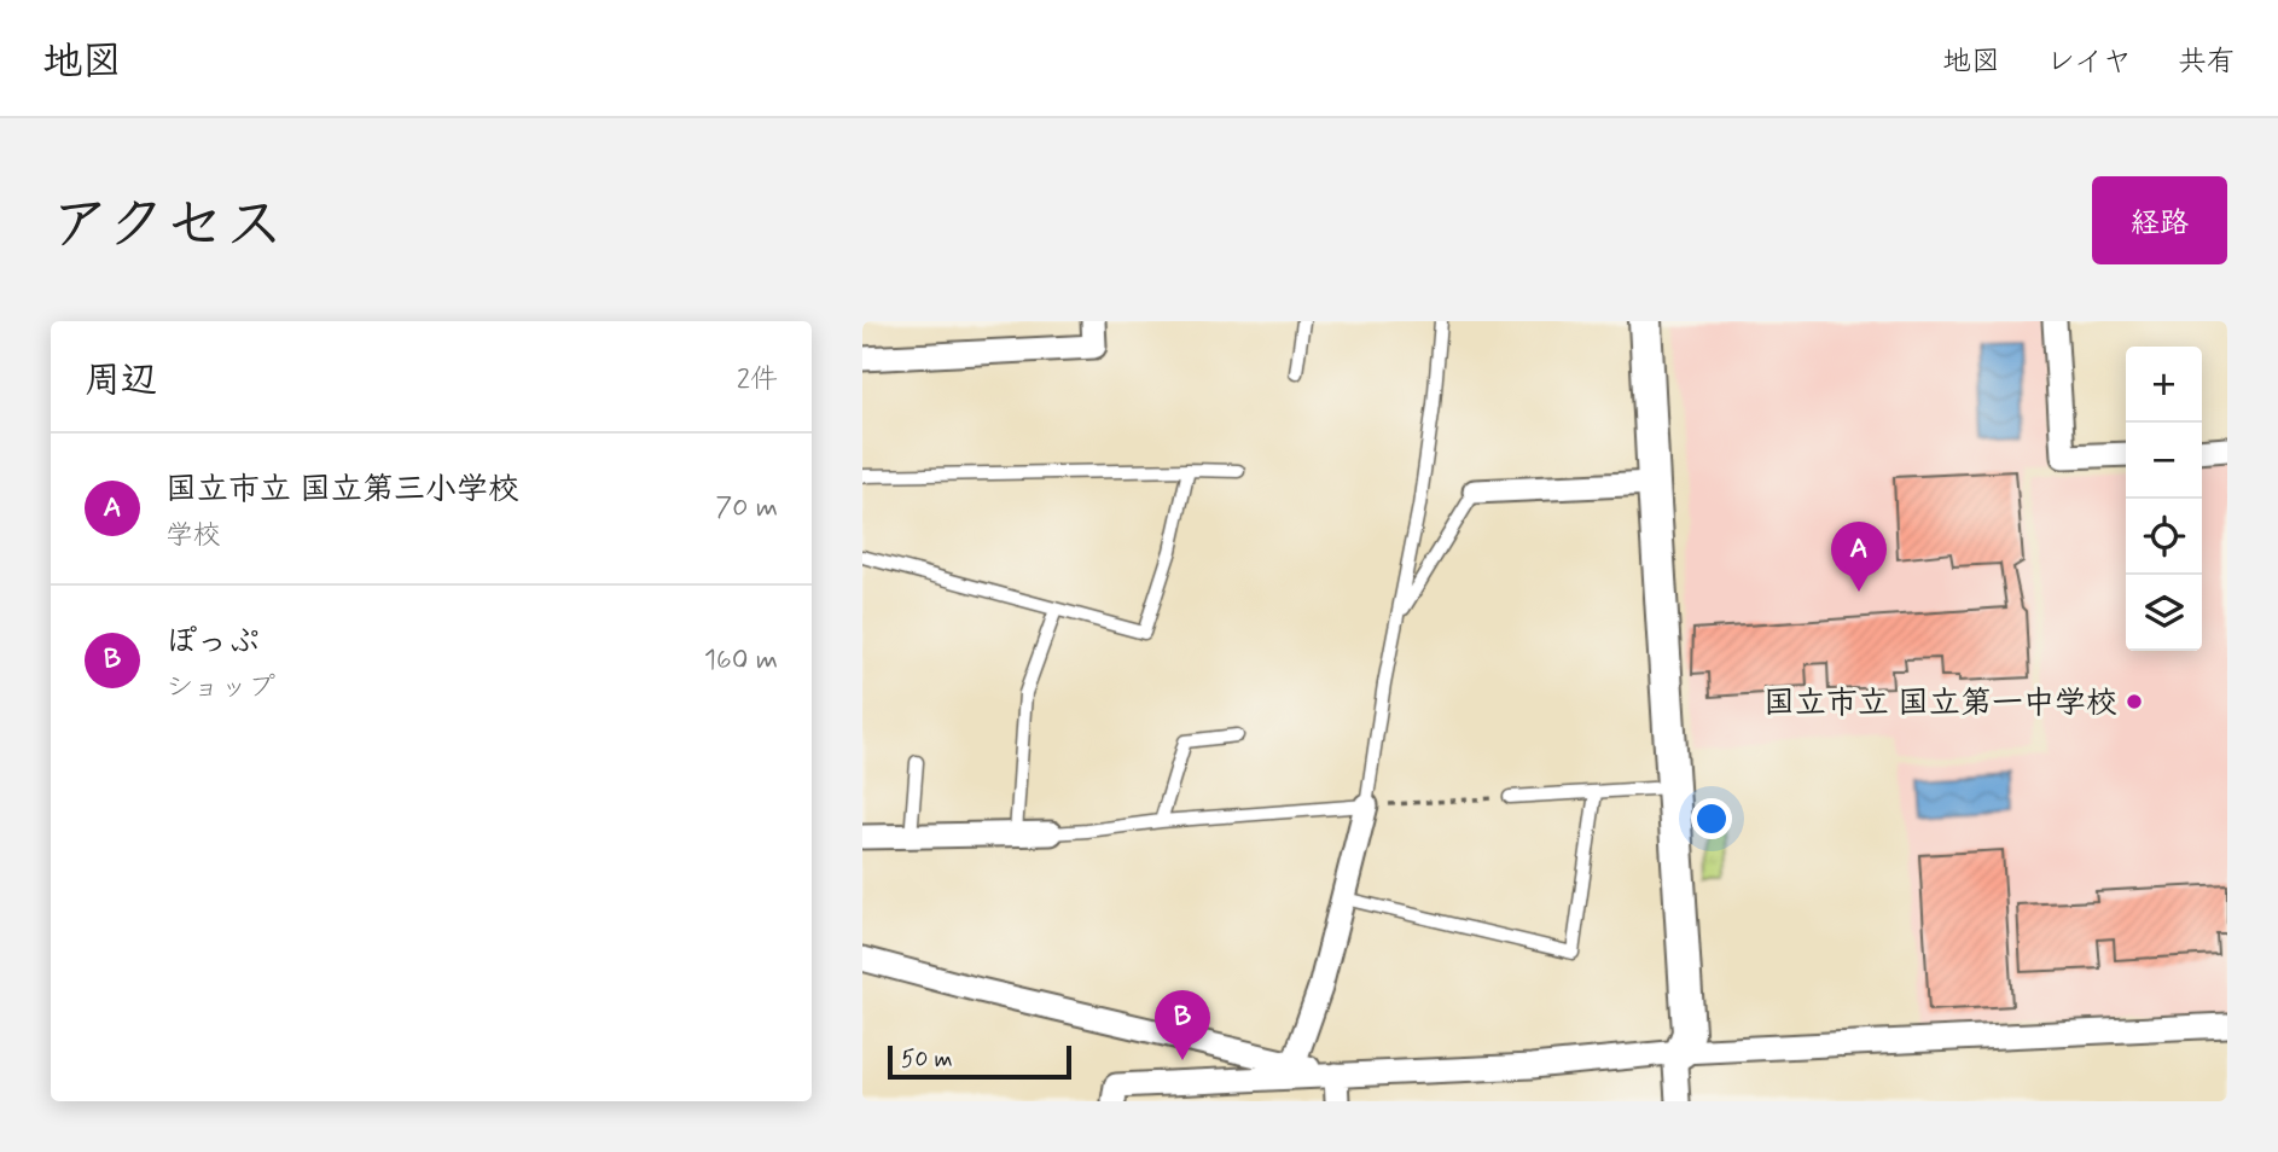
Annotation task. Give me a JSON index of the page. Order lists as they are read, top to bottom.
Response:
{
  "places": ["国立市立 国立第一中学校"],
  "scale_bar": "50 m",
  "page": {
    "header": "地図",
    "nav": ["地図", "レイヤ", "共有"],
    "title": "アクセス",
    "buttons": "経路",
    "heading": ["周辺", "2件"],
    "map_buttons": ["+", "−"],
    "list": [
      {
        "mark": "A",
        "name": "国立市立 国立第三小学校",
        "note": "学校",
        "value": "70 m"
      },
      {
        "mark": "B",
        "name": "ぽっぷ",
        "note": "ショップ",
        "value": "160 m"
      }
    ],
    "pins": ["A", "B"],
    "scale": "50 m"
  }
}
